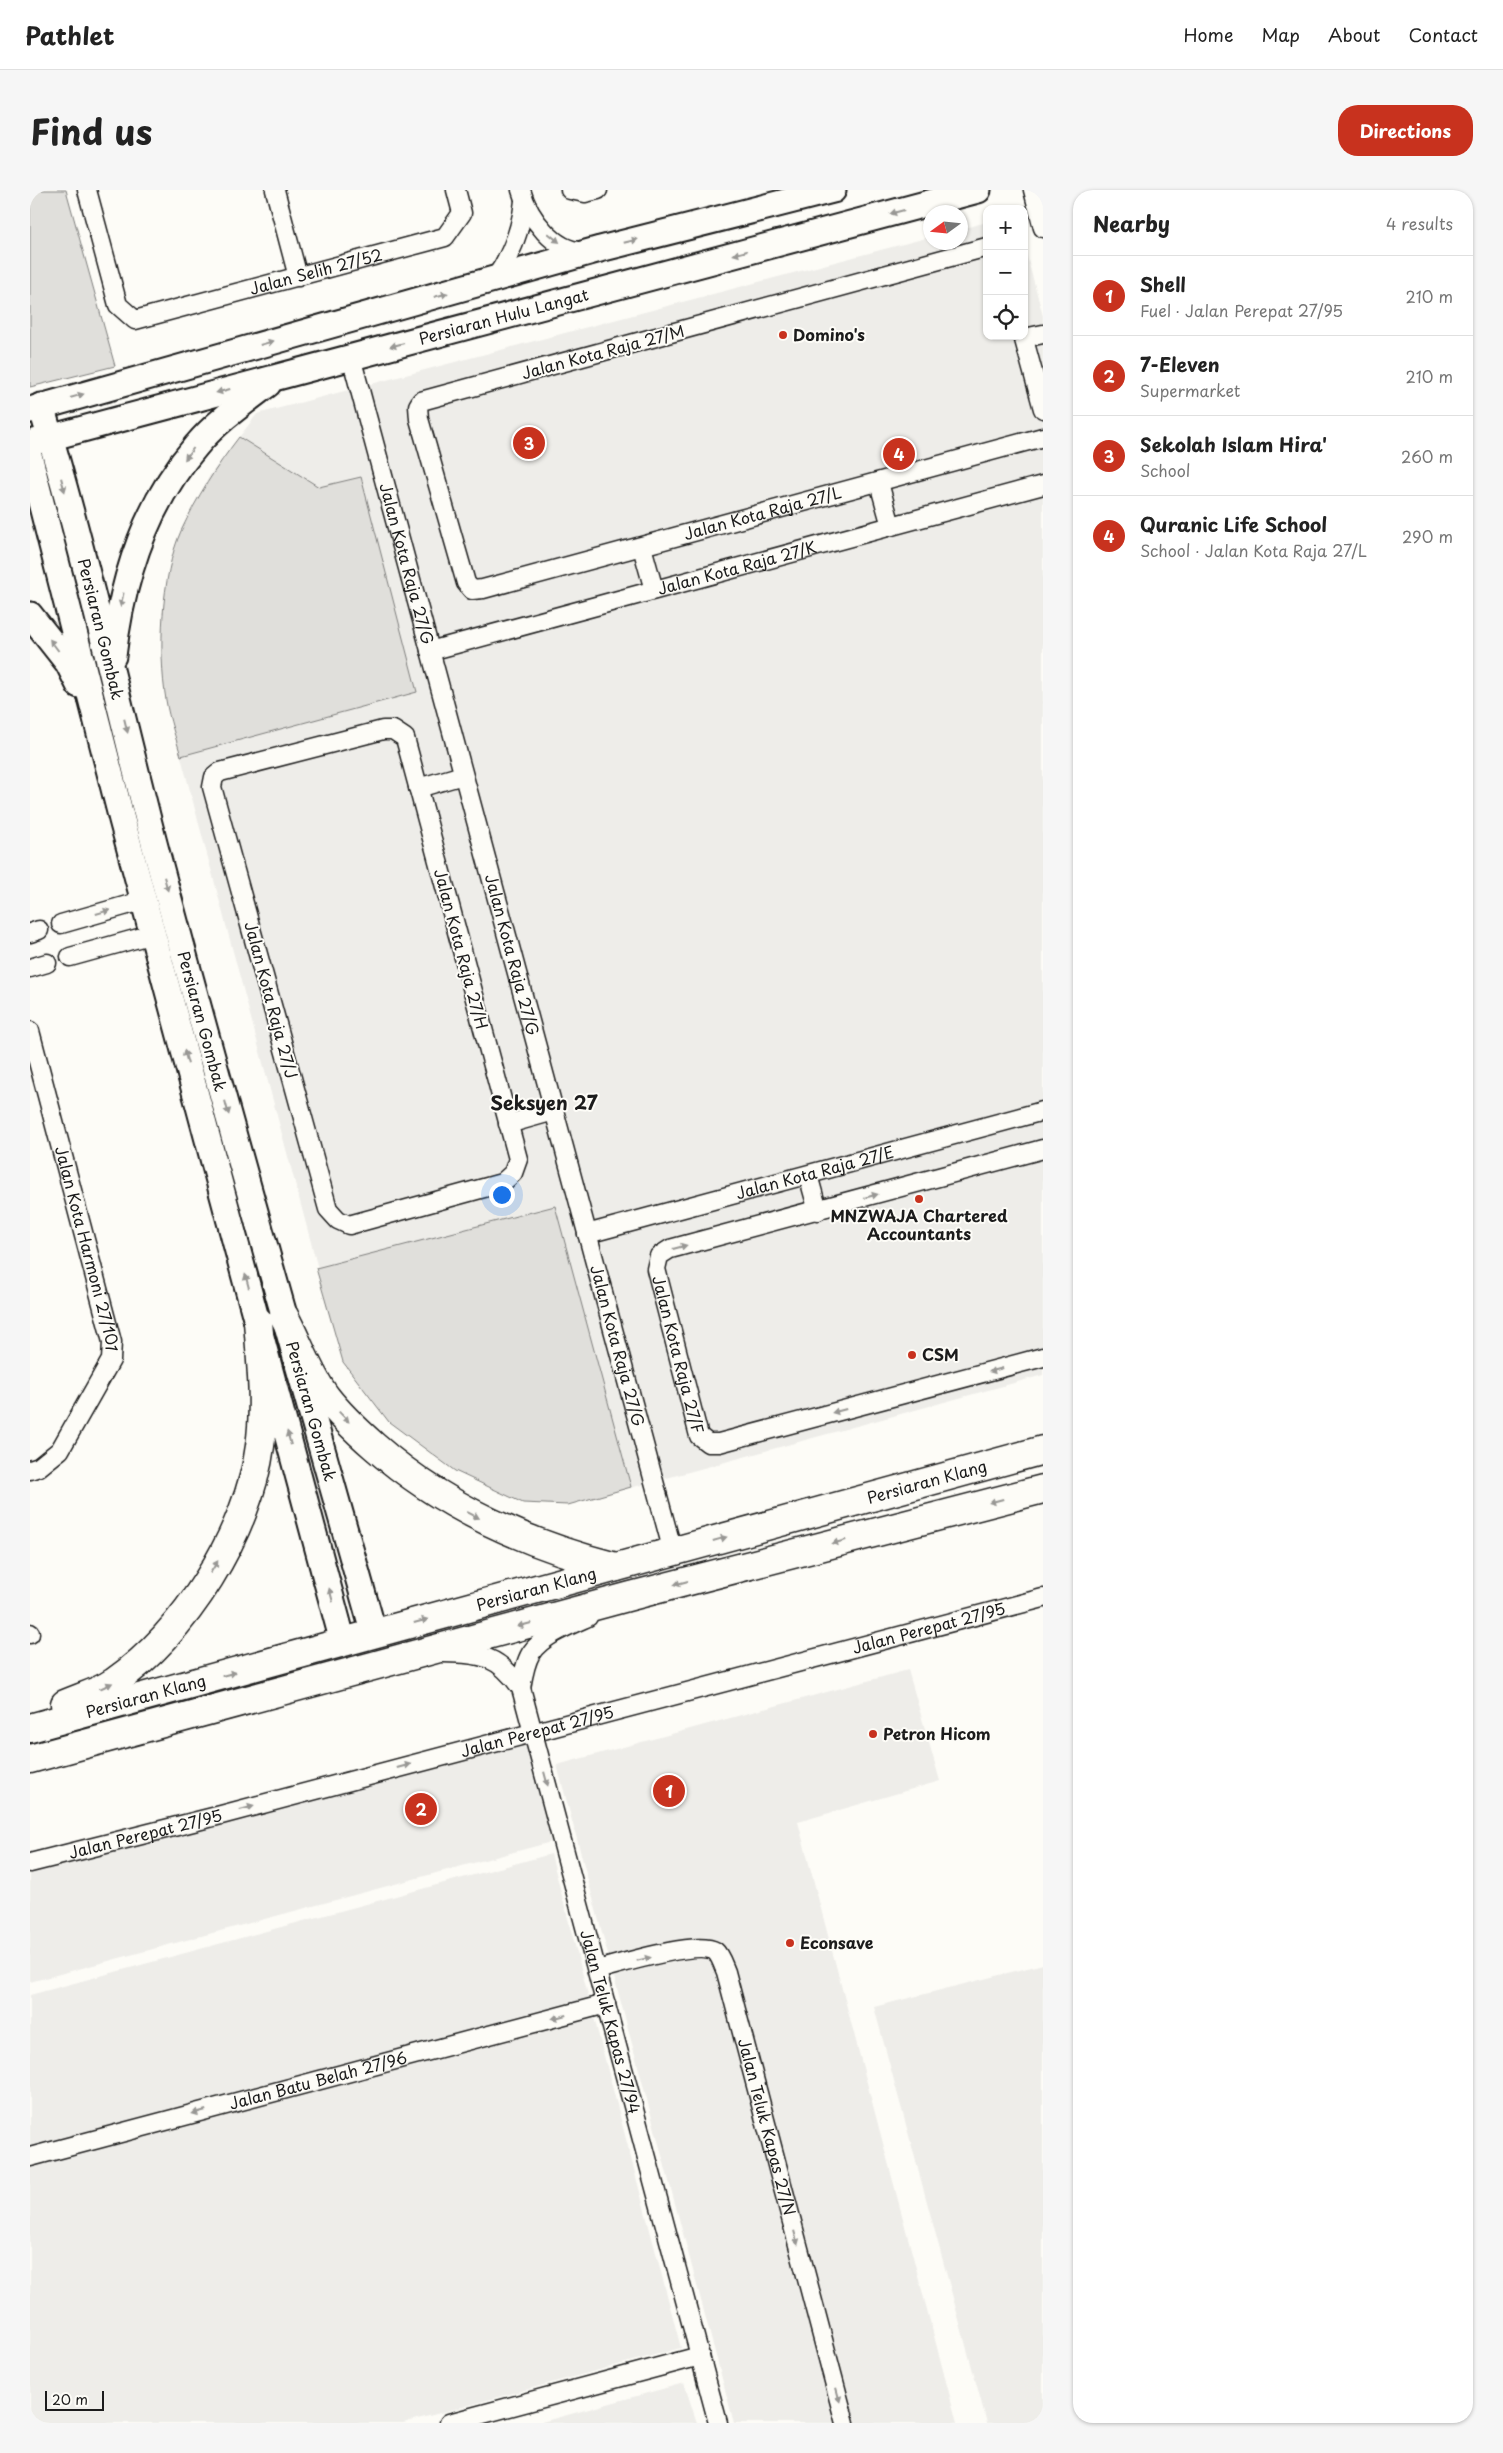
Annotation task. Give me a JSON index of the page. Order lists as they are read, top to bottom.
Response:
{
  "streets": {
    "main road": ["Persiaran Hulu Langat", "Persiaran Gombak", "Persiaran Klang"],
    "street": [
      "Jalan Selih 27/52",
      "Jalan Kota Raja 27/M",
      "Jalan Kota Raja 27/L",
      "Jalan Kota Raja 27/G",
      "Jalan Kota Raja 27/K",
      "Jalan Kota Raja 27/H",
      "Jalan Kota Raja 27/J",
      "Jalan Kota Raja 27/E",
      "Jalan Kota Harmoni 27/101",
      "Jalan Kota Raja 27/F",
      "Jalan Perepat 27/95",
      "Jalan Teluk Kapas 27/94",
      "Jalan Batu Belah 27/96",
      "Jalan Teluk Kapas 27/N"
    ]
  },
  "crossings": [
    ["Persiaran Hulu Langat", "Jalan Kota Raja 27/G"],
    ["Persiaran Hulu Langat", "Persiaran Gombak"],
    ["Jalan Kota Raja 27/M", "Jalan Kota Raja 27/L"],
    ["Jalan Kota Raja 27/G", "Jalan Kota Raja 27/K"],
    ["Jalan Kota Raja 27/G", "Jalan Kota Raja 27/E"],
    ["Jalan Kota Raja 27/G", "Persiaran Klang"],
    ["Persiaran Gombak", "Persiaran Klang"],
    ["Jalan Kota Raja 27/H", "Jalan Kota Raja 27/J"],
    ["Jalan Perepat 27/95", "Jalan Teluk Kapas 27/94"],
    ["Jalan Teluk Kapas 27/94", "Jalan Batu Belah 27/96"],
    ["Jalan Teluk Kapas 27/94", "Jalan Teluk Kapas 27/N"]
  ],
  "one_way": ["Jalan Perepat 27/95", "Jalan Batu Belah 27/96", "Jalan Teluk Kapas 27/N"],
  "districts": ["Seksyen 27"],
  "places": [
    "Domino's",
    "MNZWAJA Chartered Accountants",
    "CSM",
    "Petron Hicom",
    "Econsave"
  ],
  "scale_bar": "20 m",
  "north": "left",
  "page": {
    "header": "Pathlet",
    "nav": [
      "Home",
      "Map",
      "About",
      "Contact"
    ],
    "title": "Find us",
    "buttons": "Directions",
    "heading": ["Nearby", "4 results"],
    "map_buttons": ["+", "−"],
    "list": [
      {
        "mark": "1",
        "name": "Shell",
        "note": "Fuel · Jalan Perepat 27/95",
        "value": "210 m"
      },
      {
        "mark": "2",
        "name": "7-Eleven",
        "note": "Supermarket",
        "value": "210 m"
      },
      {
        "mark": "3",
        "name": "Sekolah Islam Hira'",
        "note": "School",
        "value": "260 m"
      },
      {
        "mark": "4",
        "name": "Quranic Life School",
        "note": "School · Jalan Kota Raja 27/L",
        "value": "290 m"
      }
    ],
    "pins": [
      "3",
      "4",
      "1",
      "2"
    ],
    "scale": "20 m"
  }
}
